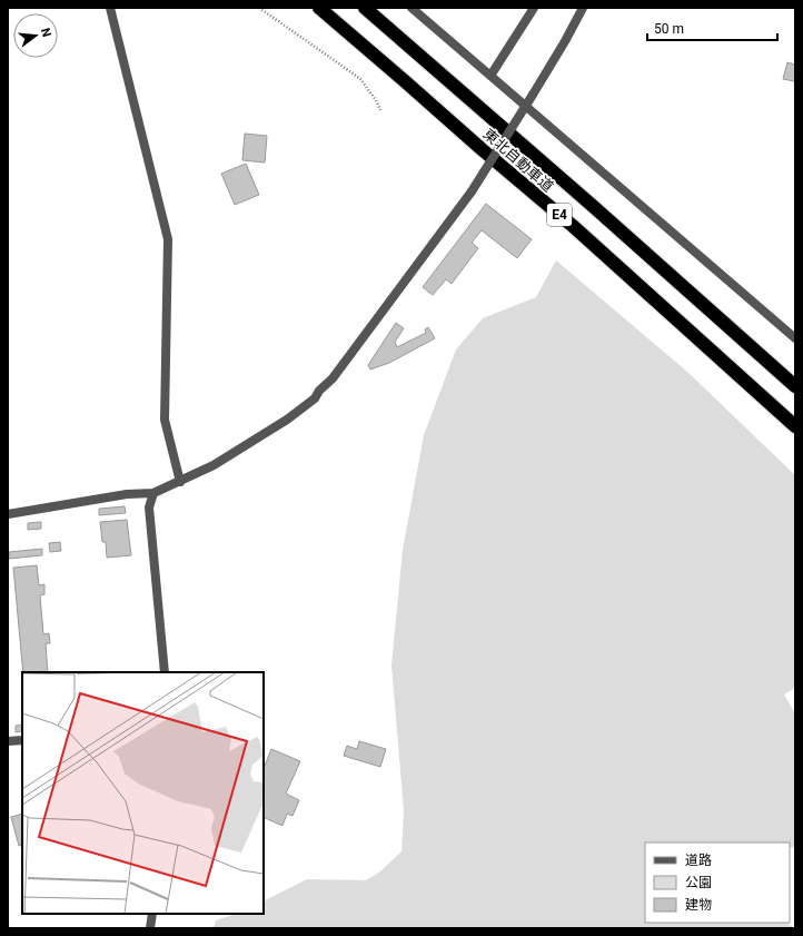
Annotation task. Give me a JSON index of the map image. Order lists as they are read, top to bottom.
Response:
{
  "streets": {
    "highway": ["東北自動車道", "E4"]
  },
  "legend": ["道路", "公園", "建物"],
  "scale_bar": "50 m",
  "north": "right"
}
